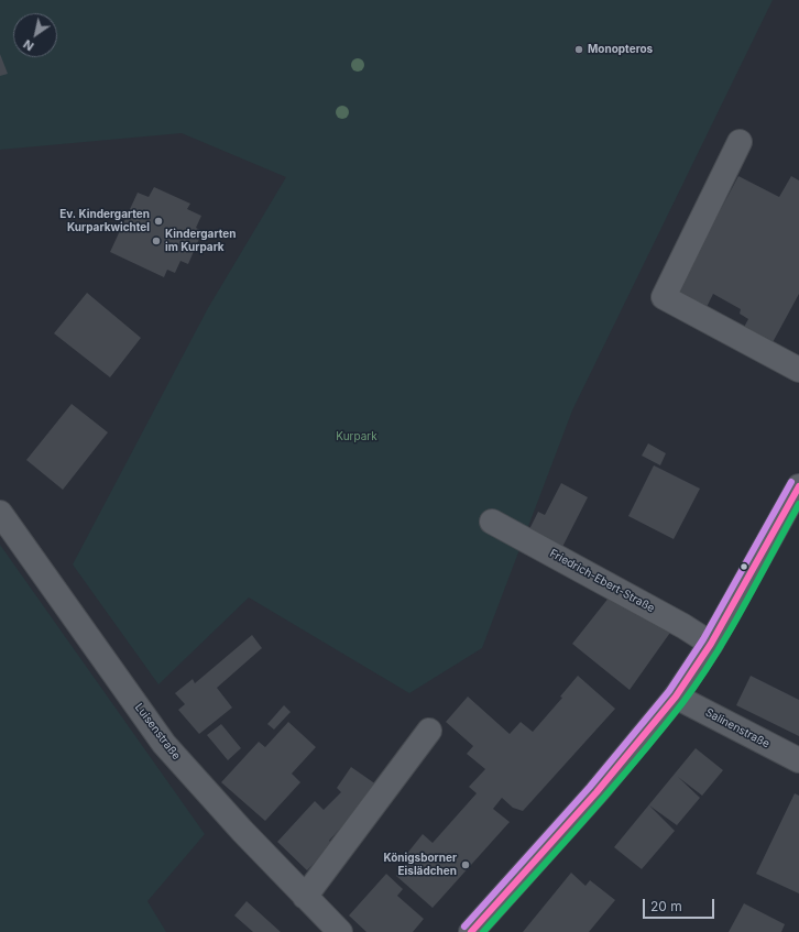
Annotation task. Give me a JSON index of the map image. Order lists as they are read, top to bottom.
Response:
{
  "streets": {
    "street": ["Friedrich-Ebert-Straße", "Salinenstraße", "Luisenstraße"]
  },
  "parks": ["Kurpark"],
  "places": [
    "Monopteros",
    "Ev. Kindergarten Kurparkwichtel",
    "Kindergarten im Kurpark",
    "Königsborner Eislädchen"
  ],
  "scale_bar": "20 m",
  "north": "bottom left"
}
